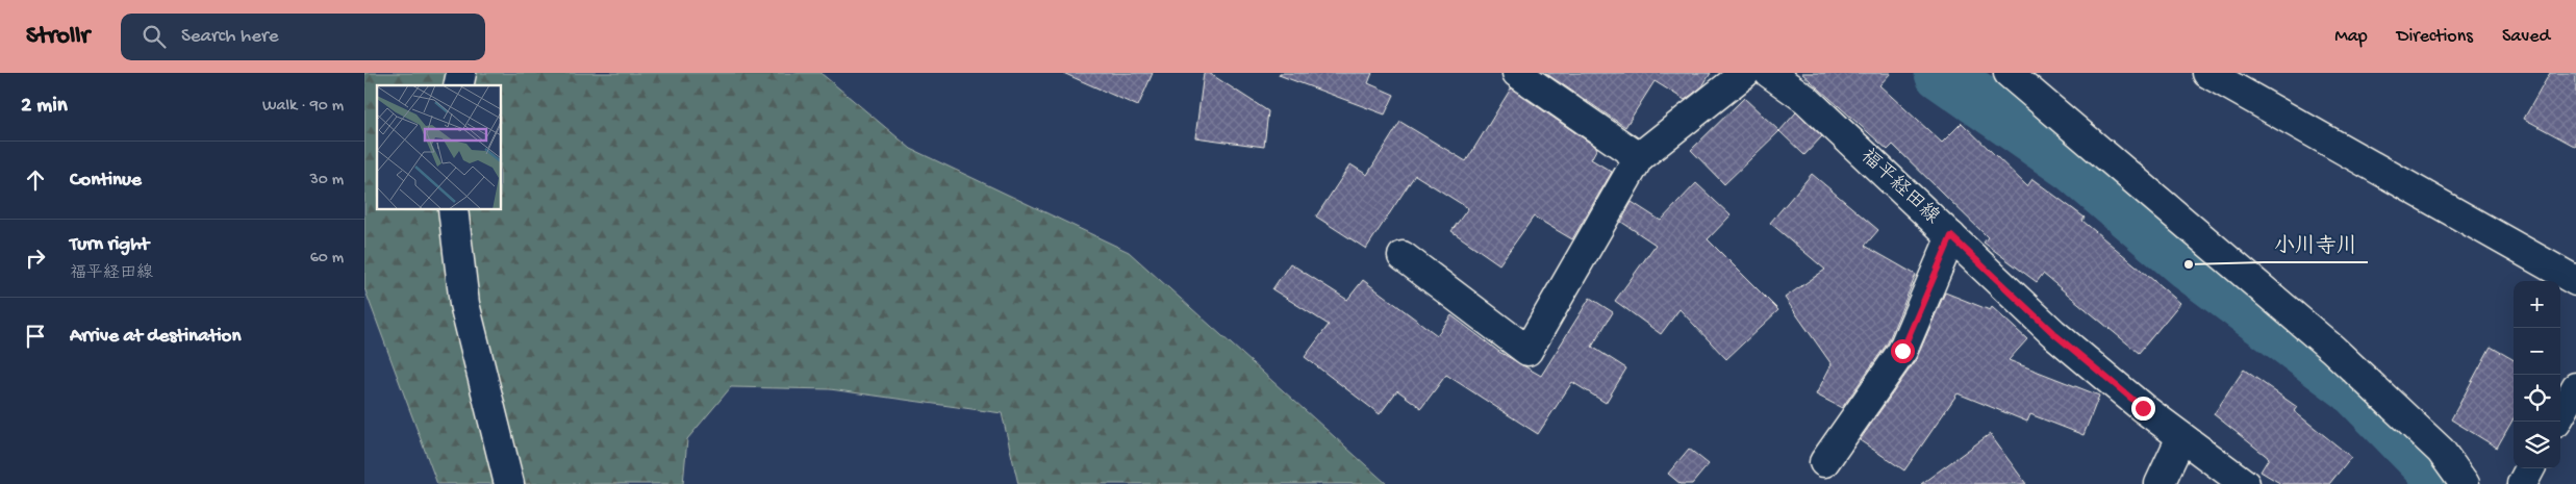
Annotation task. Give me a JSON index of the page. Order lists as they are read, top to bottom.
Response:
{
  "streets": {
    "street": ["福平経田線"]
  },
  "places": ["小川寺川"],
  "page": {
    "header": "Strollr",
    "search": "Search here",
    "nav": ["Map", "Directions", "Saved"],
    "heading": ["2 min", "Walk · 90 m"],
    "list": [
      ["Continue", "30 m"],
      ["Turn right", "福平経田線", "60 m"],
      "Arrive at destination"
    ],
    "map_buttons": ["+", "−"]
  }
}
